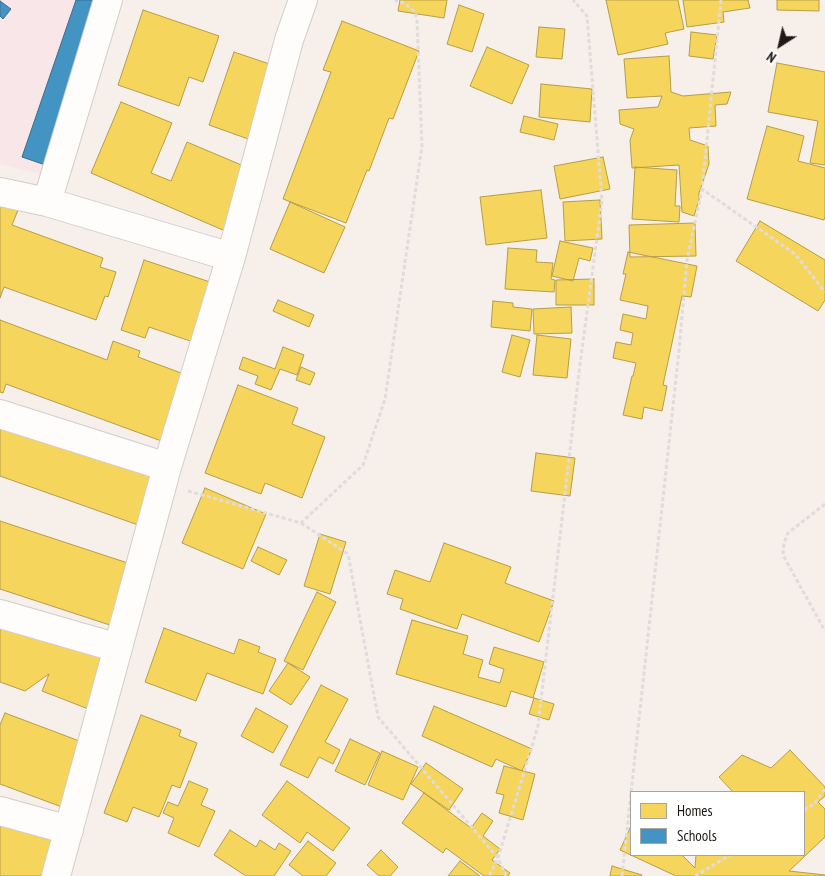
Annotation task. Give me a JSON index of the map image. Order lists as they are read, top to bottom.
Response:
{
  "legend": ["Homes", "Schools"],
  "north": "bottom left"
}
